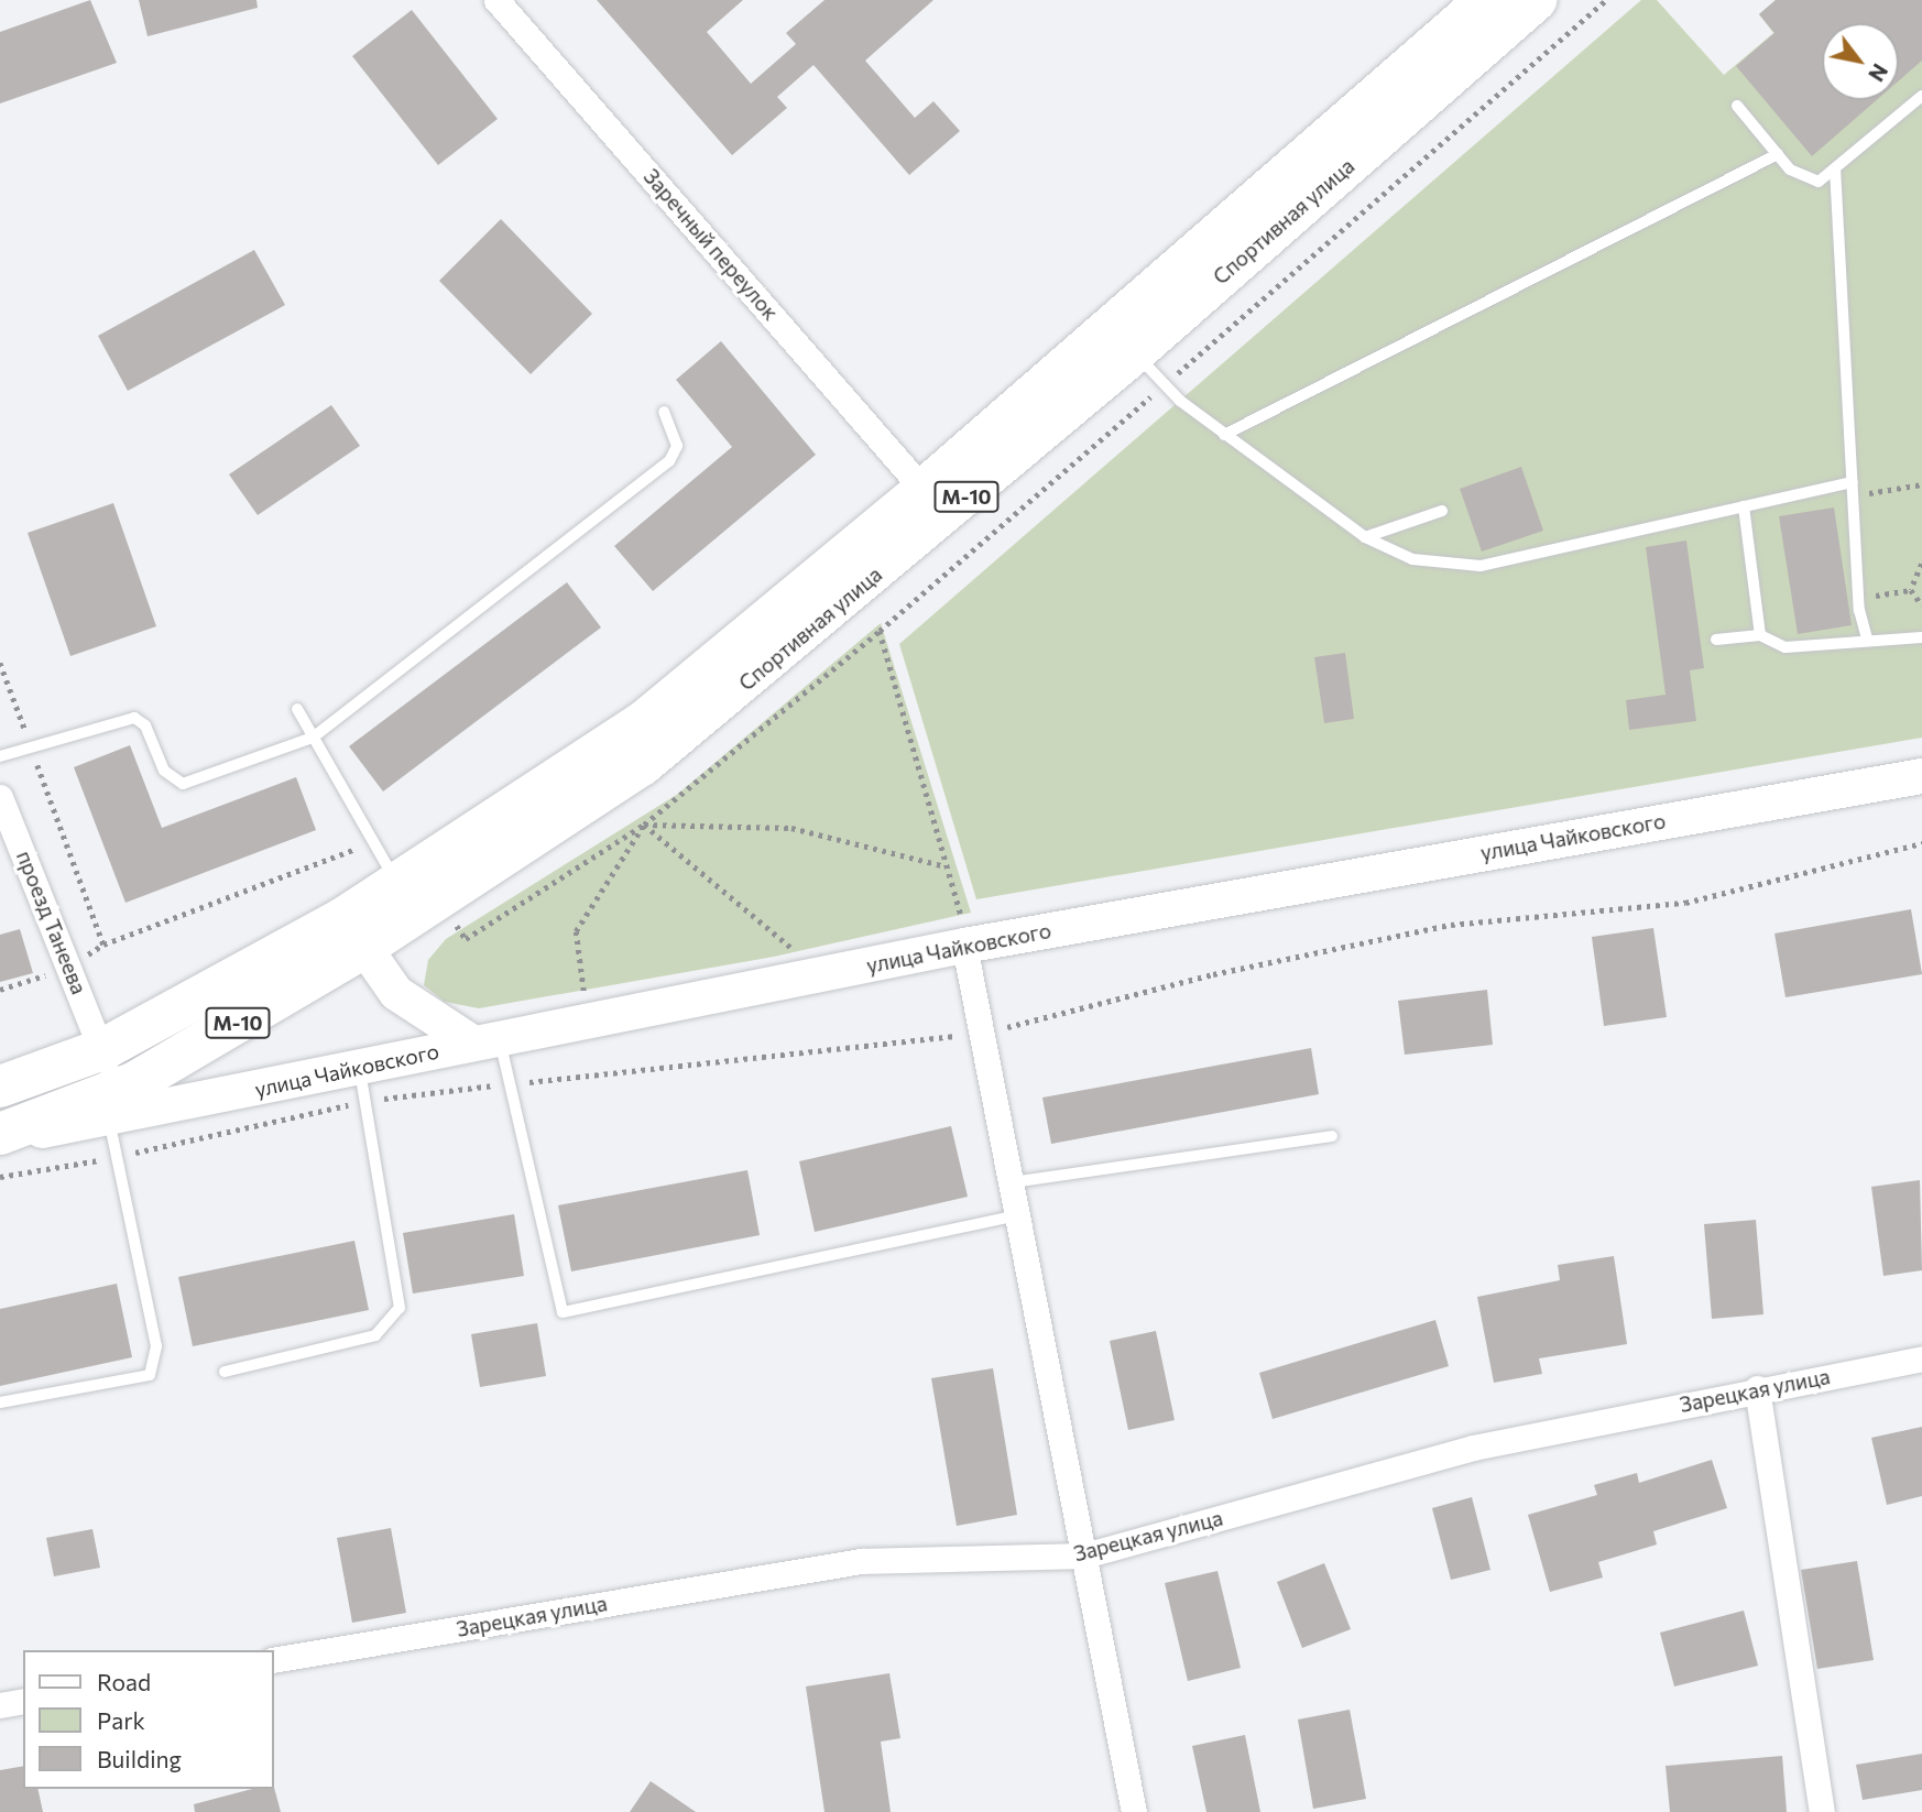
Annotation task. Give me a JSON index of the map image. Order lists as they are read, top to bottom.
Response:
{
  "streets": {
    "highway": ["Спортивная улица", "М-10"],
    "street": [
      "Заречный переулок",
      "улица Чайковского",
      "проезд Танеева",
      "Зарецкая улица"
    ]
  },
  "crossings": [
    ["Спортивная улица", "Заречный переулок"],
    ["Спортивная улица", "улица Чайковского"],
    ["Спортивная улица", "проезд Танеева"],
    ["улица Чайковского", "проезд Танеева"]
  ],
  "legend": ["Road", "Park", "Building"],
  "north": "bottom right"
}
